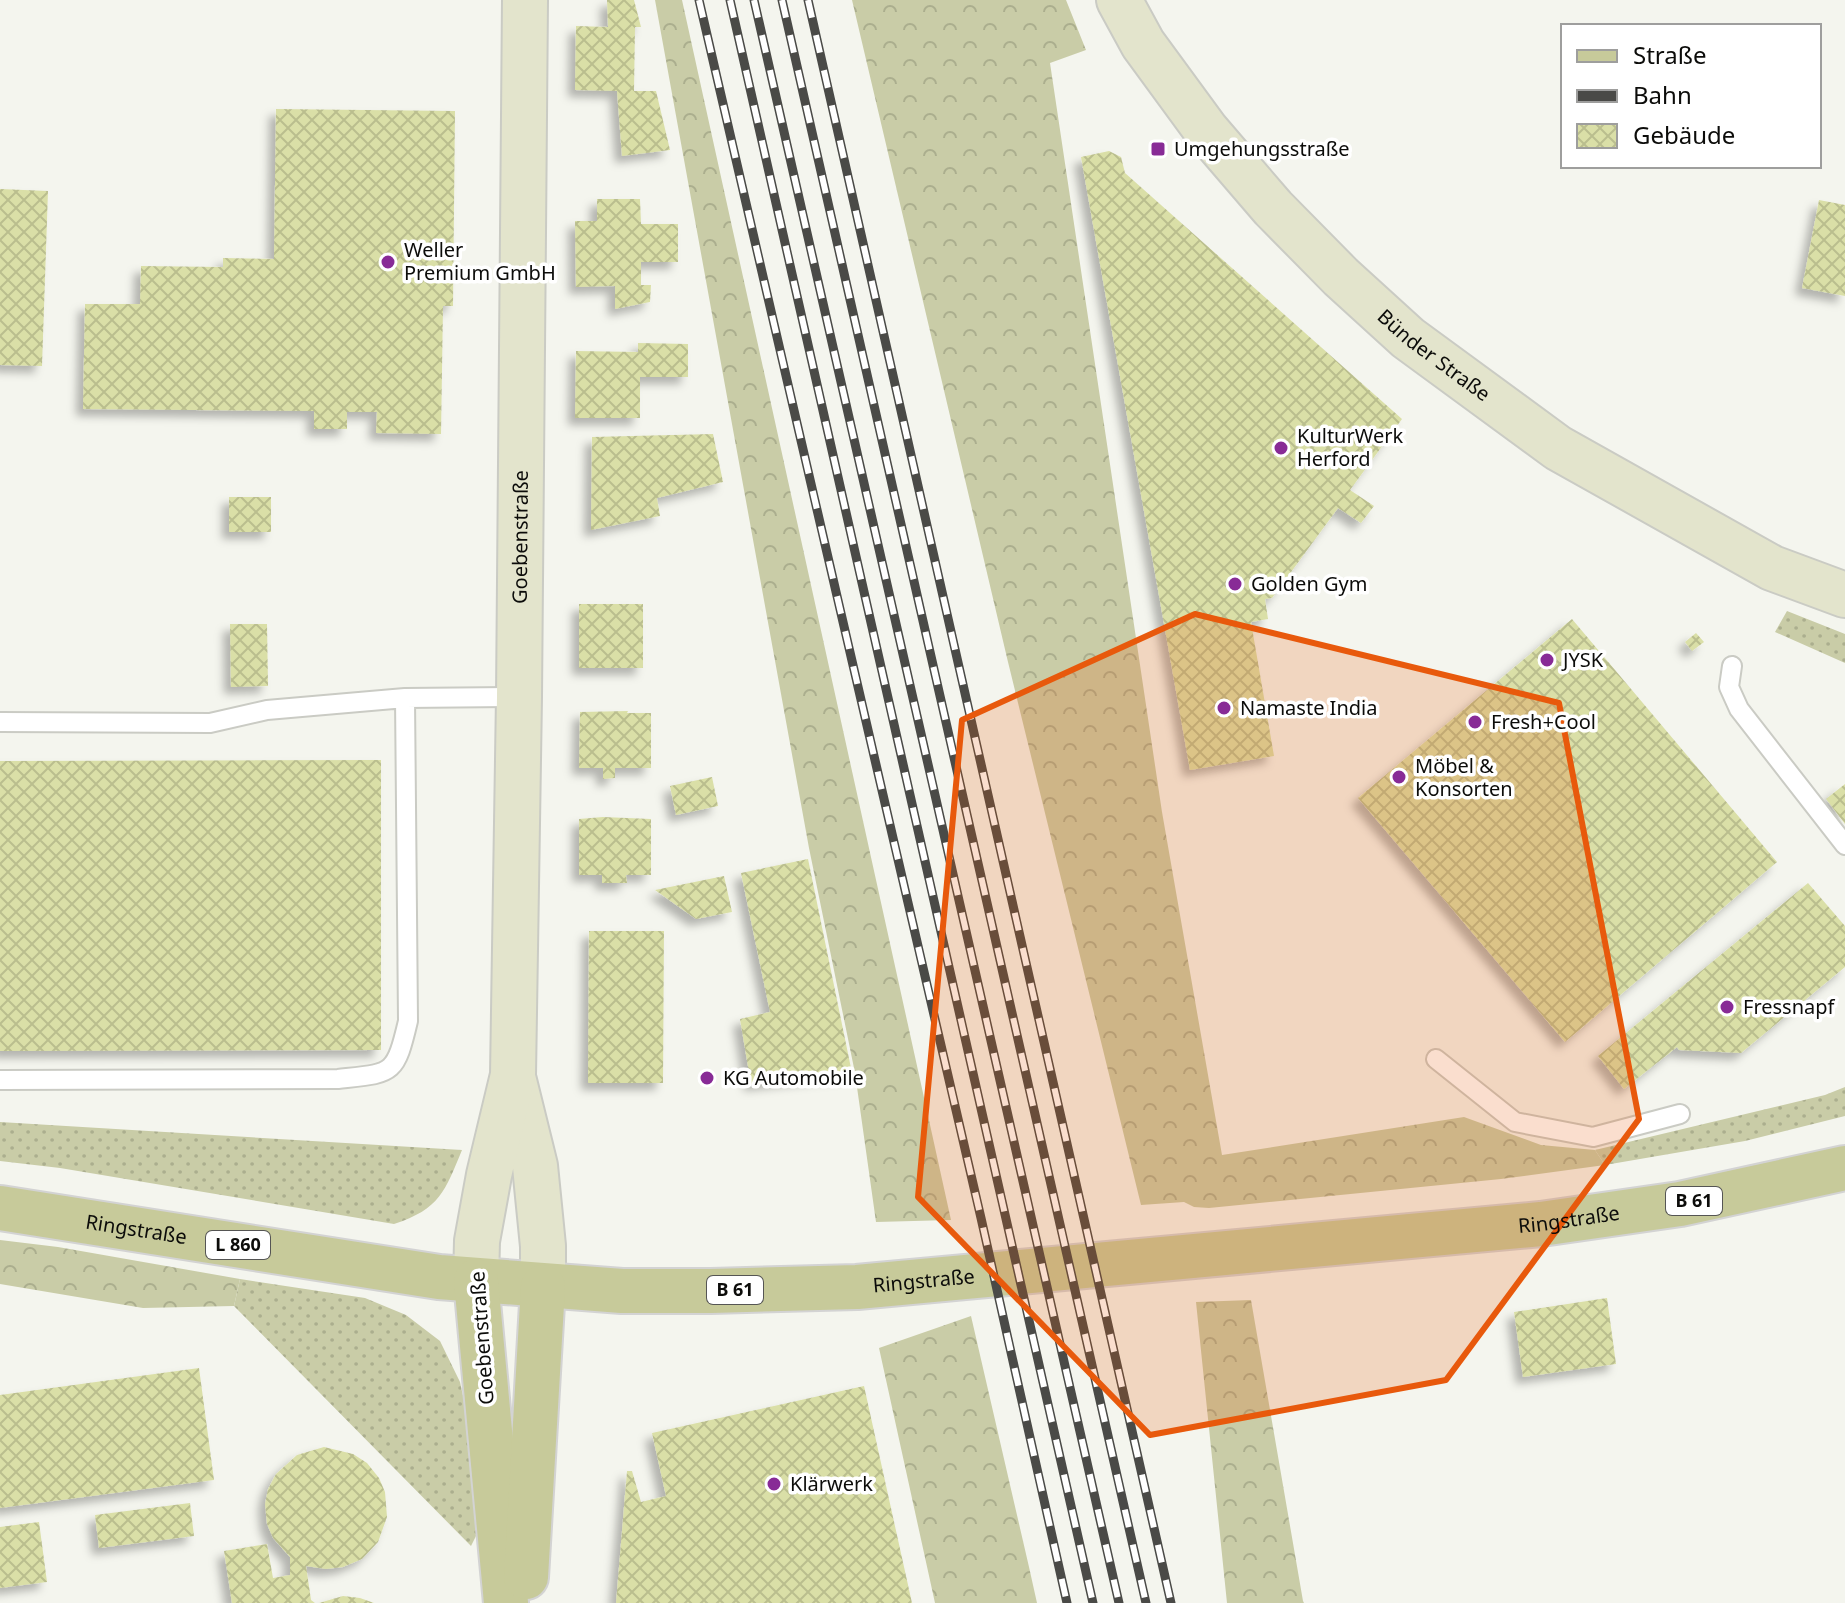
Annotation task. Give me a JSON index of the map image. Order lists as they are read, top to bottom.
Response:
{
  "streets": {
    "main road": [
      "Goebenstraße",
      "B 61",
      "Ringstraße",
      "L 860"
    ],
    "street": ["Bünder Straße"]
  },
  "crossings": [
    ["Goebenstraße", "Ringstraße"]
  ],
  "places": {
    "transit": ["Umgehungsstraße"],
    "other": [
      "Weller Premium GmbH",
      "KulturWerk Herford",
      "Golden Gym",
      "JYSK",
      "Namaste India",
      "Fresh+Cool",
      "Möbel & Konsorten",
      "Fressnapf",
      "KG Automobile",
      "Klärwerk"
    ]
  },
  "legend": ["Straße", "Bahn", "Gebäude"]
}
